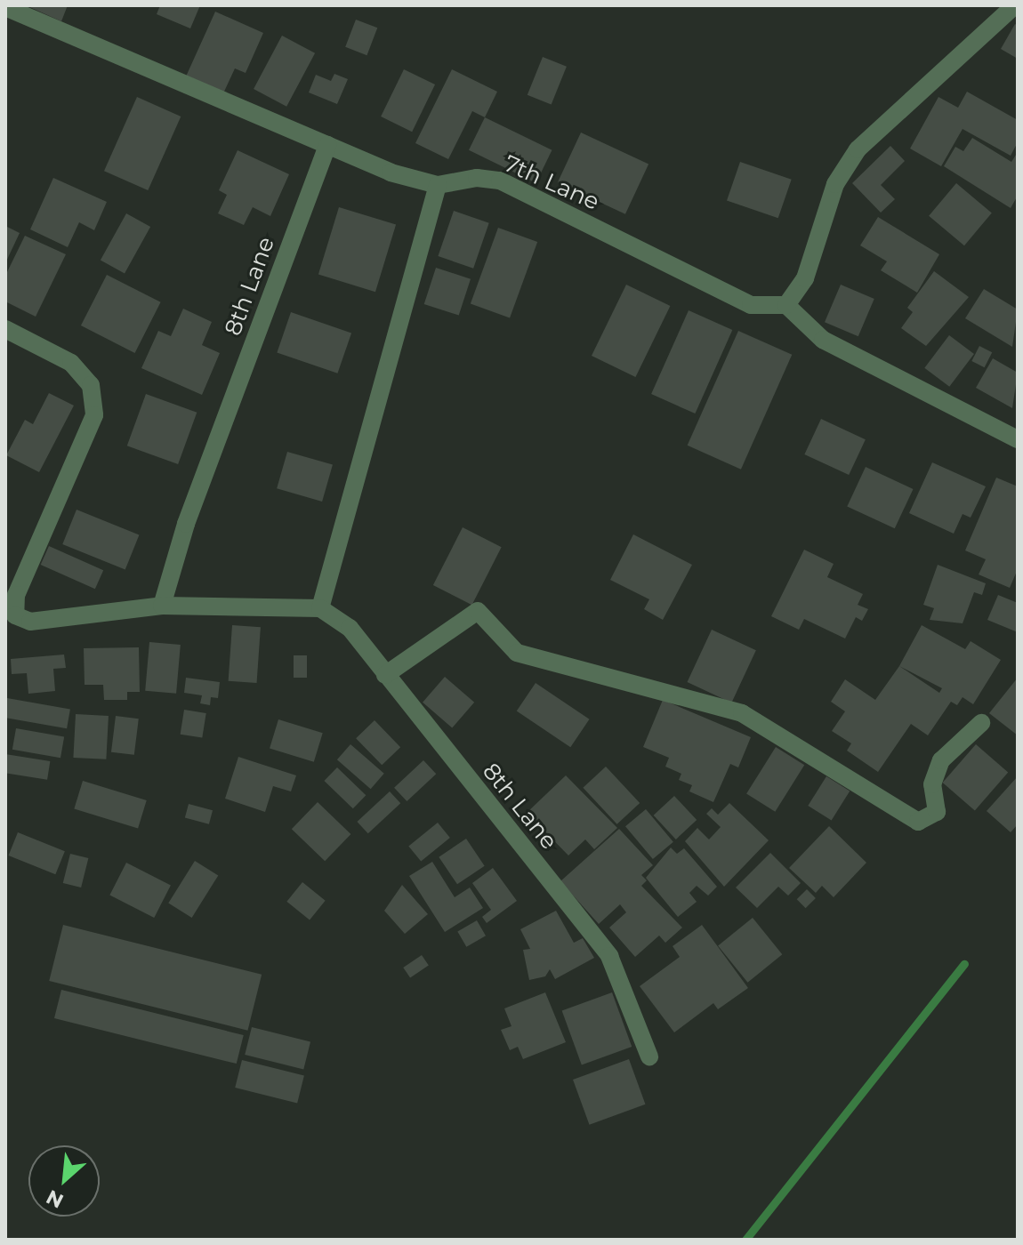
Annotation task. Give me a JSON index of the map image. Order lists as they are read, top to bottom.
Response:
{
  "streets": {
    "street": ["7th Lane", "8th Lane"]
  },
  "north": "bottom left"
}
